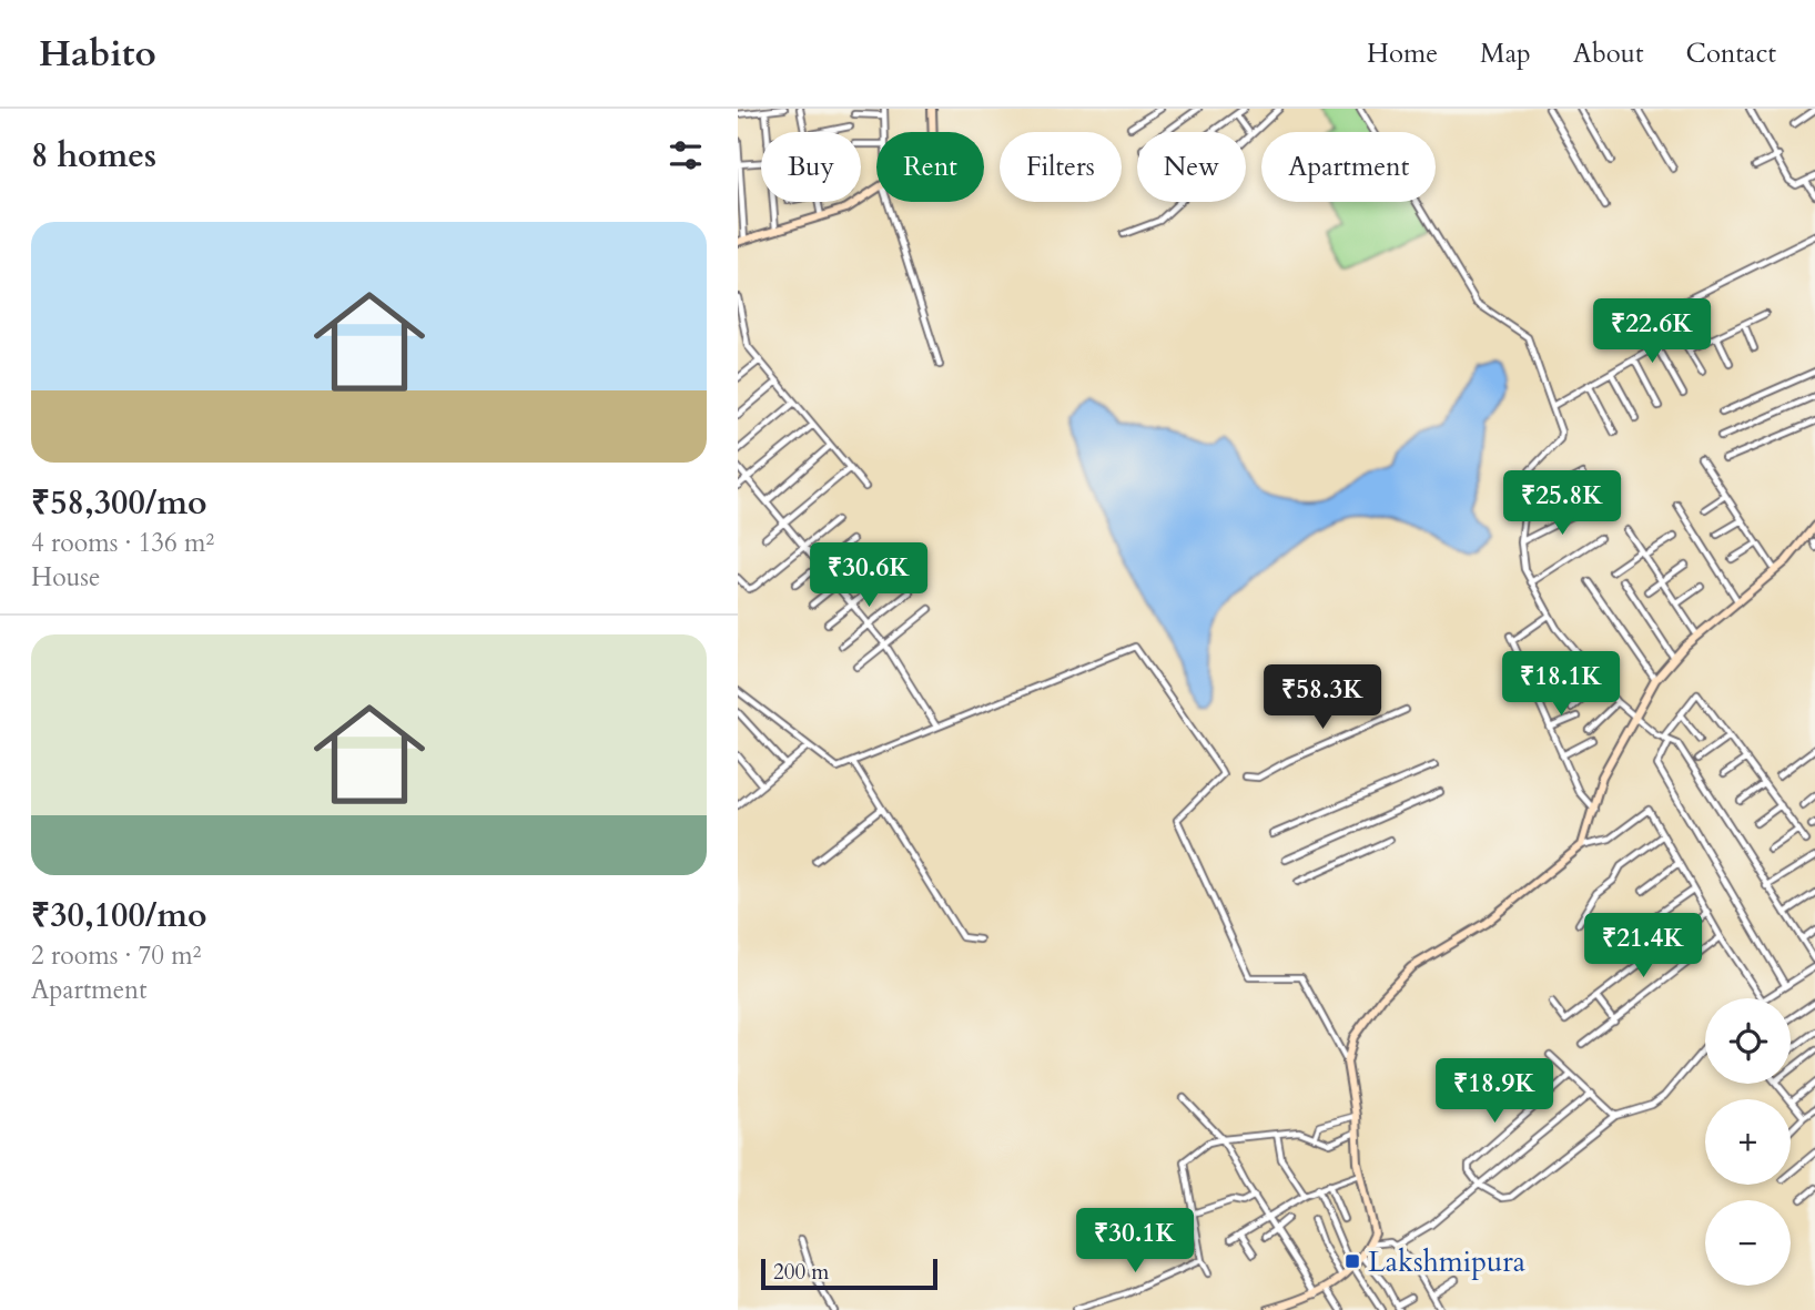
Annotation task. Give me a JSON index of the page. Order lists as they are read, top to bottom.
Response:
{
  "places": {
    "transit": ["Lakshmipura"]
  },
  "scale_bar": "200 m",
  "page": {
    "header": "Habito",
    "nav": [
      "Home",
      "Map",
      "About",
      "Contact"
    ],
    "heading": "8 homes",
    "chip": [
      "Buy",
      "Rent",
      "Filters",
      "New",
      "Apartment"
    ],
    "list": [
      {
        "name": "₹58,300/mo",
        "note": "4 rooms · 136 m² · House"
      },
      {
        "name": "₹30,100/mo",
        "note": "2 rooms · 70 m² · Apartment"
      }
    ],
    "price": [
      "₹22.6K",
      "₹25.8K",
      "₹30.6K",
      "₹18.1K",
      "₹58.3K",
      "₹21.4K",
      "₹18.9K",
      "₹30.1K"
    ],
    "map_buttons": ["+", "−"],
    "scale": "200 m"
  }
}
